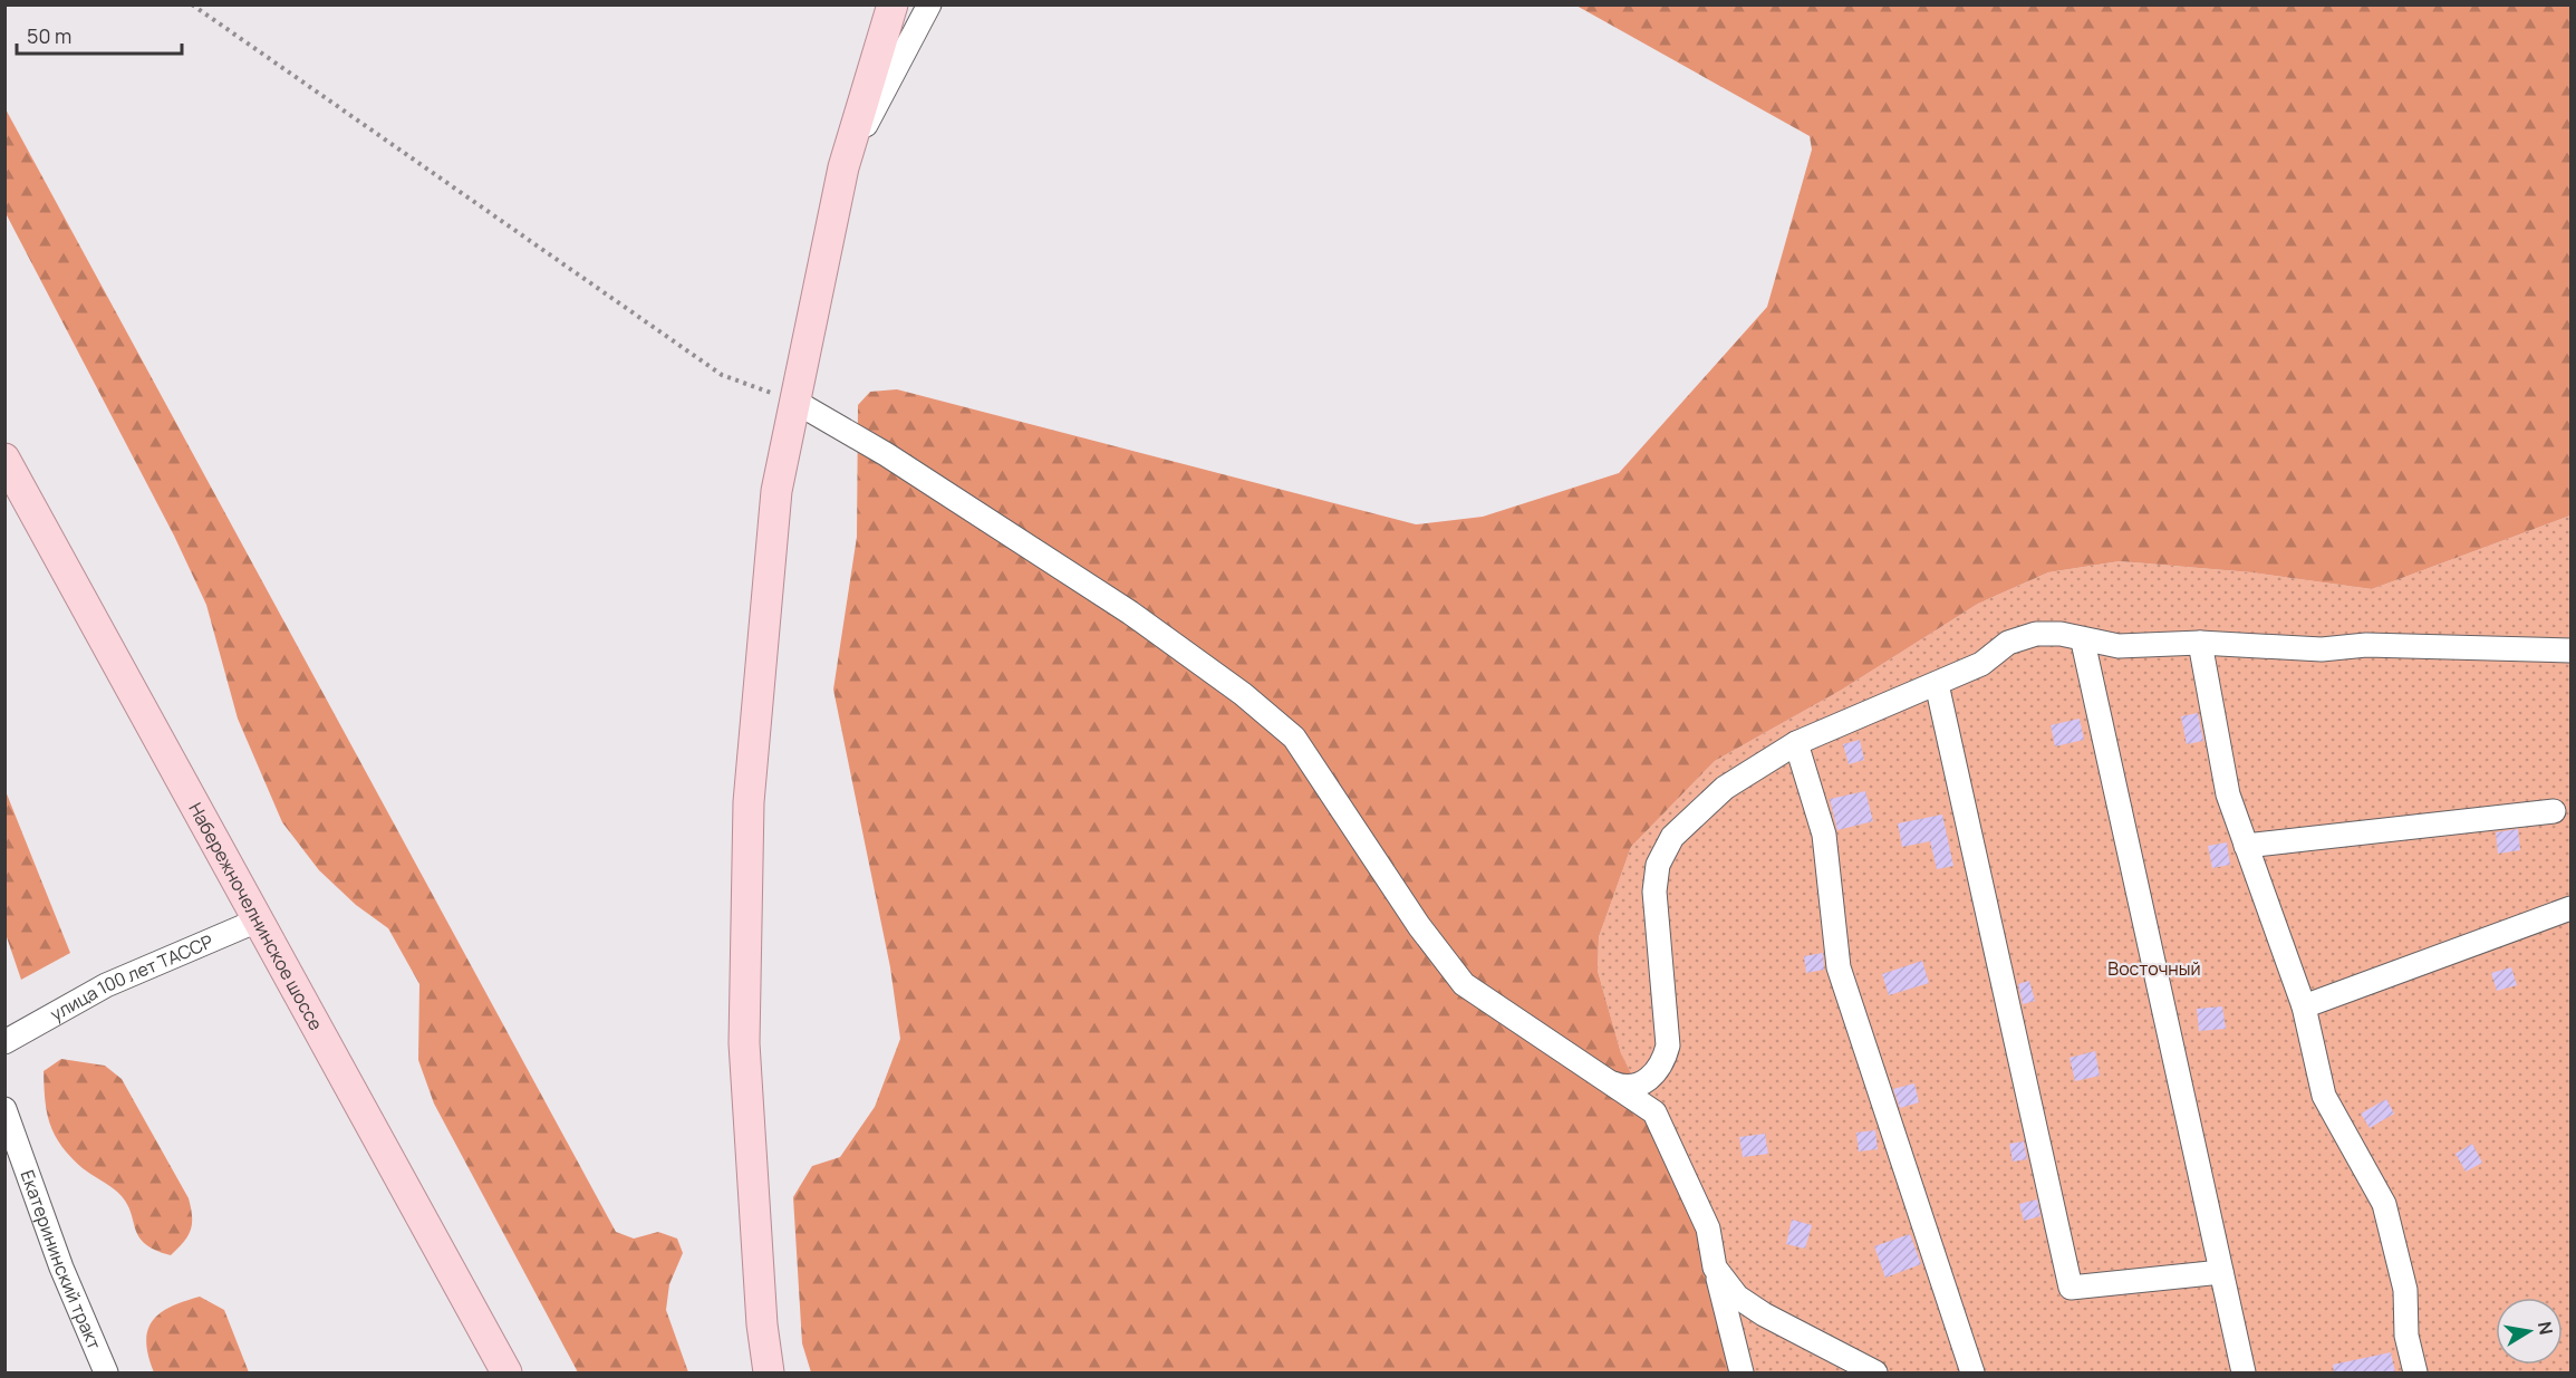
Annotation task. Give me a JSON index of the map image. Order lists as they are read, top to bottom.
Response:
{
  "streets": {
    "main road": ["Набережночелнинское шоссе"],
    "street": ["улица 100 лет ТАССР", "Екатерининский тракт"]
  },
  "crossings": [
    ["Набережночелнинское шоссе", "улица 100 лет ТАССР"]
  ],
  "parks": ["Восточный"],
  "scale_bar": "50 m",
  "north": "right"
}
